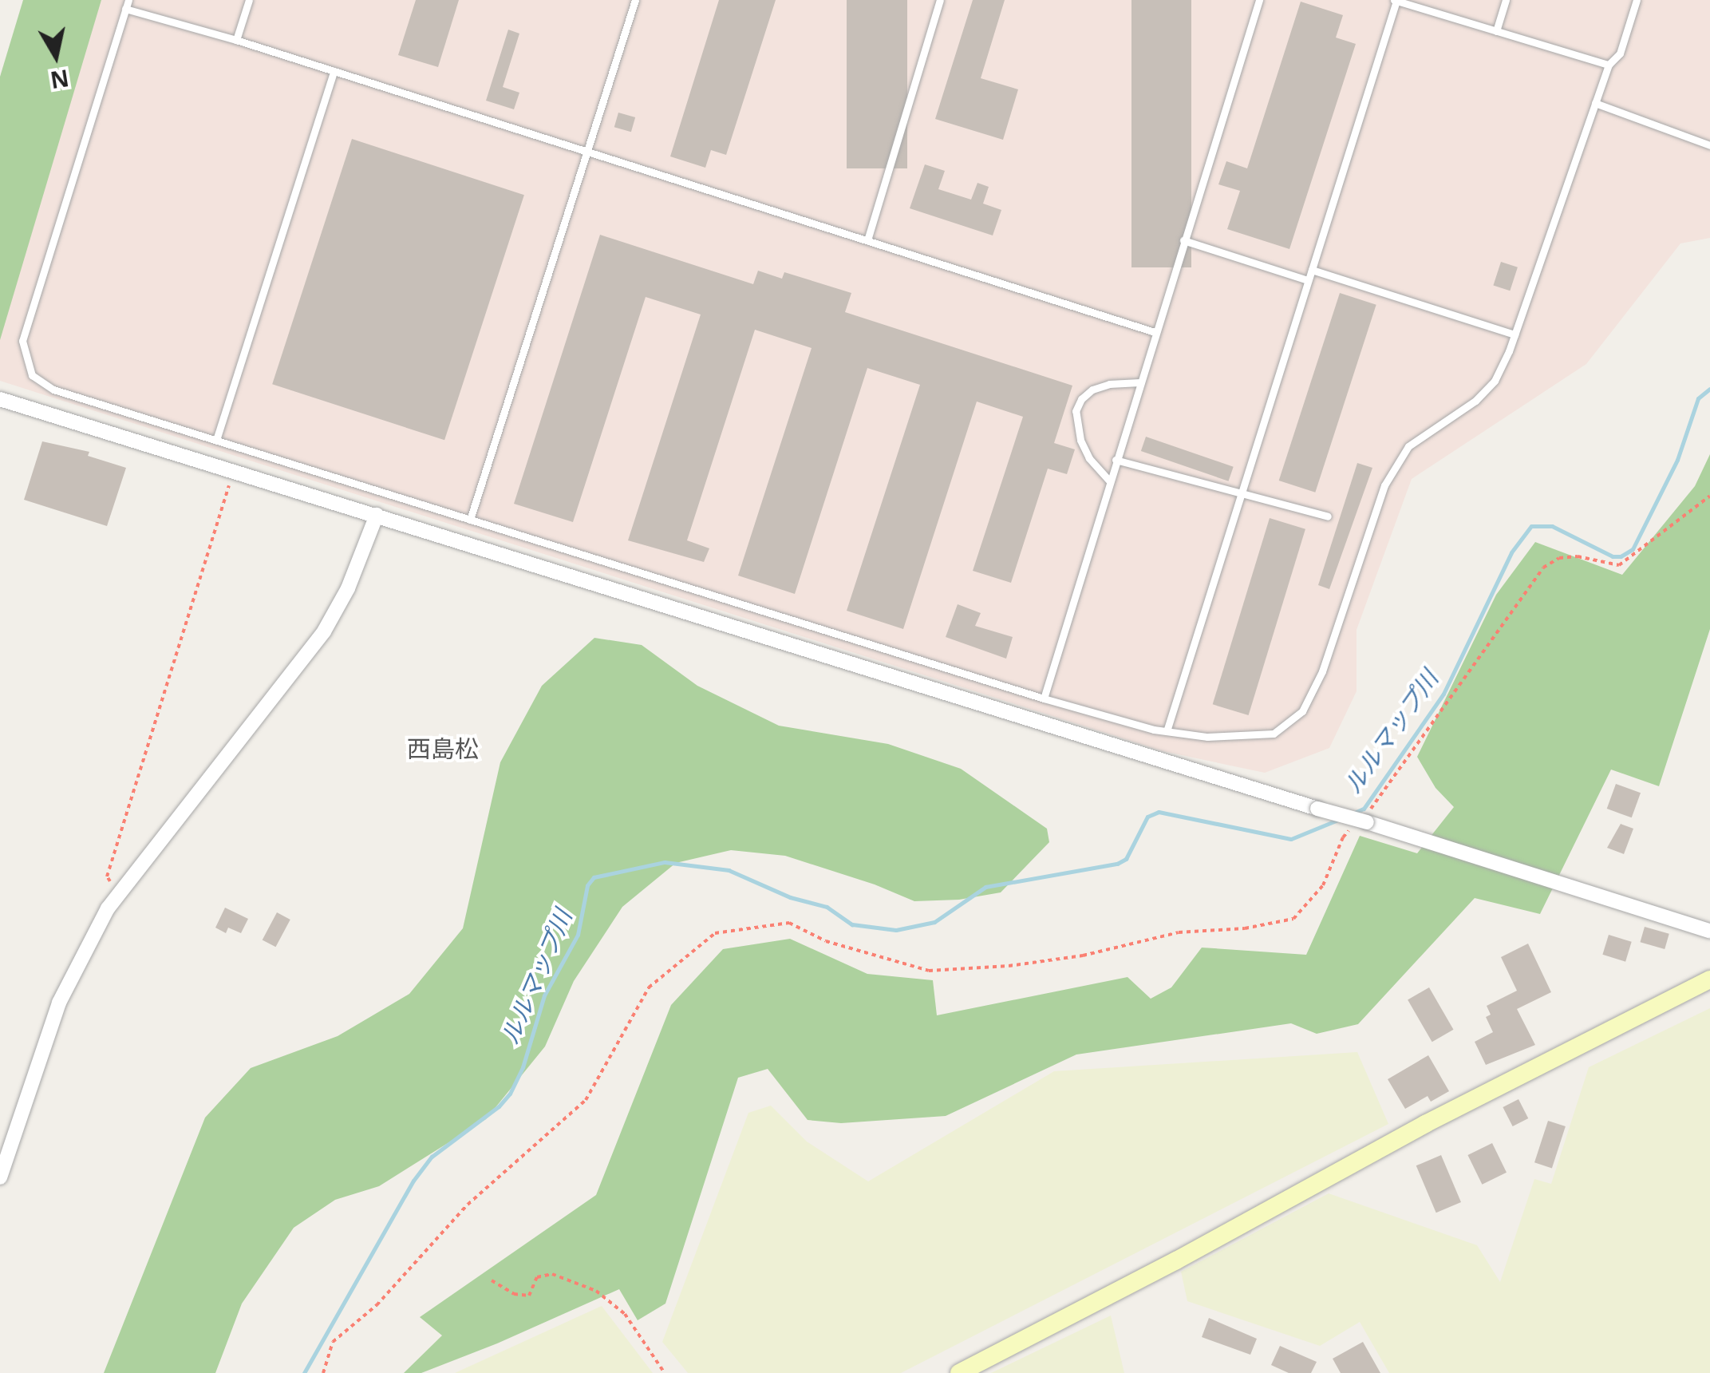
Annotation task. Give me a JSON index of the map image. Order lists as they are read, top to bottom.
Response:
{
  "districts": ["西島松"],
  "water": ["ルルマップ川"],
  "north": "bottom"
}
